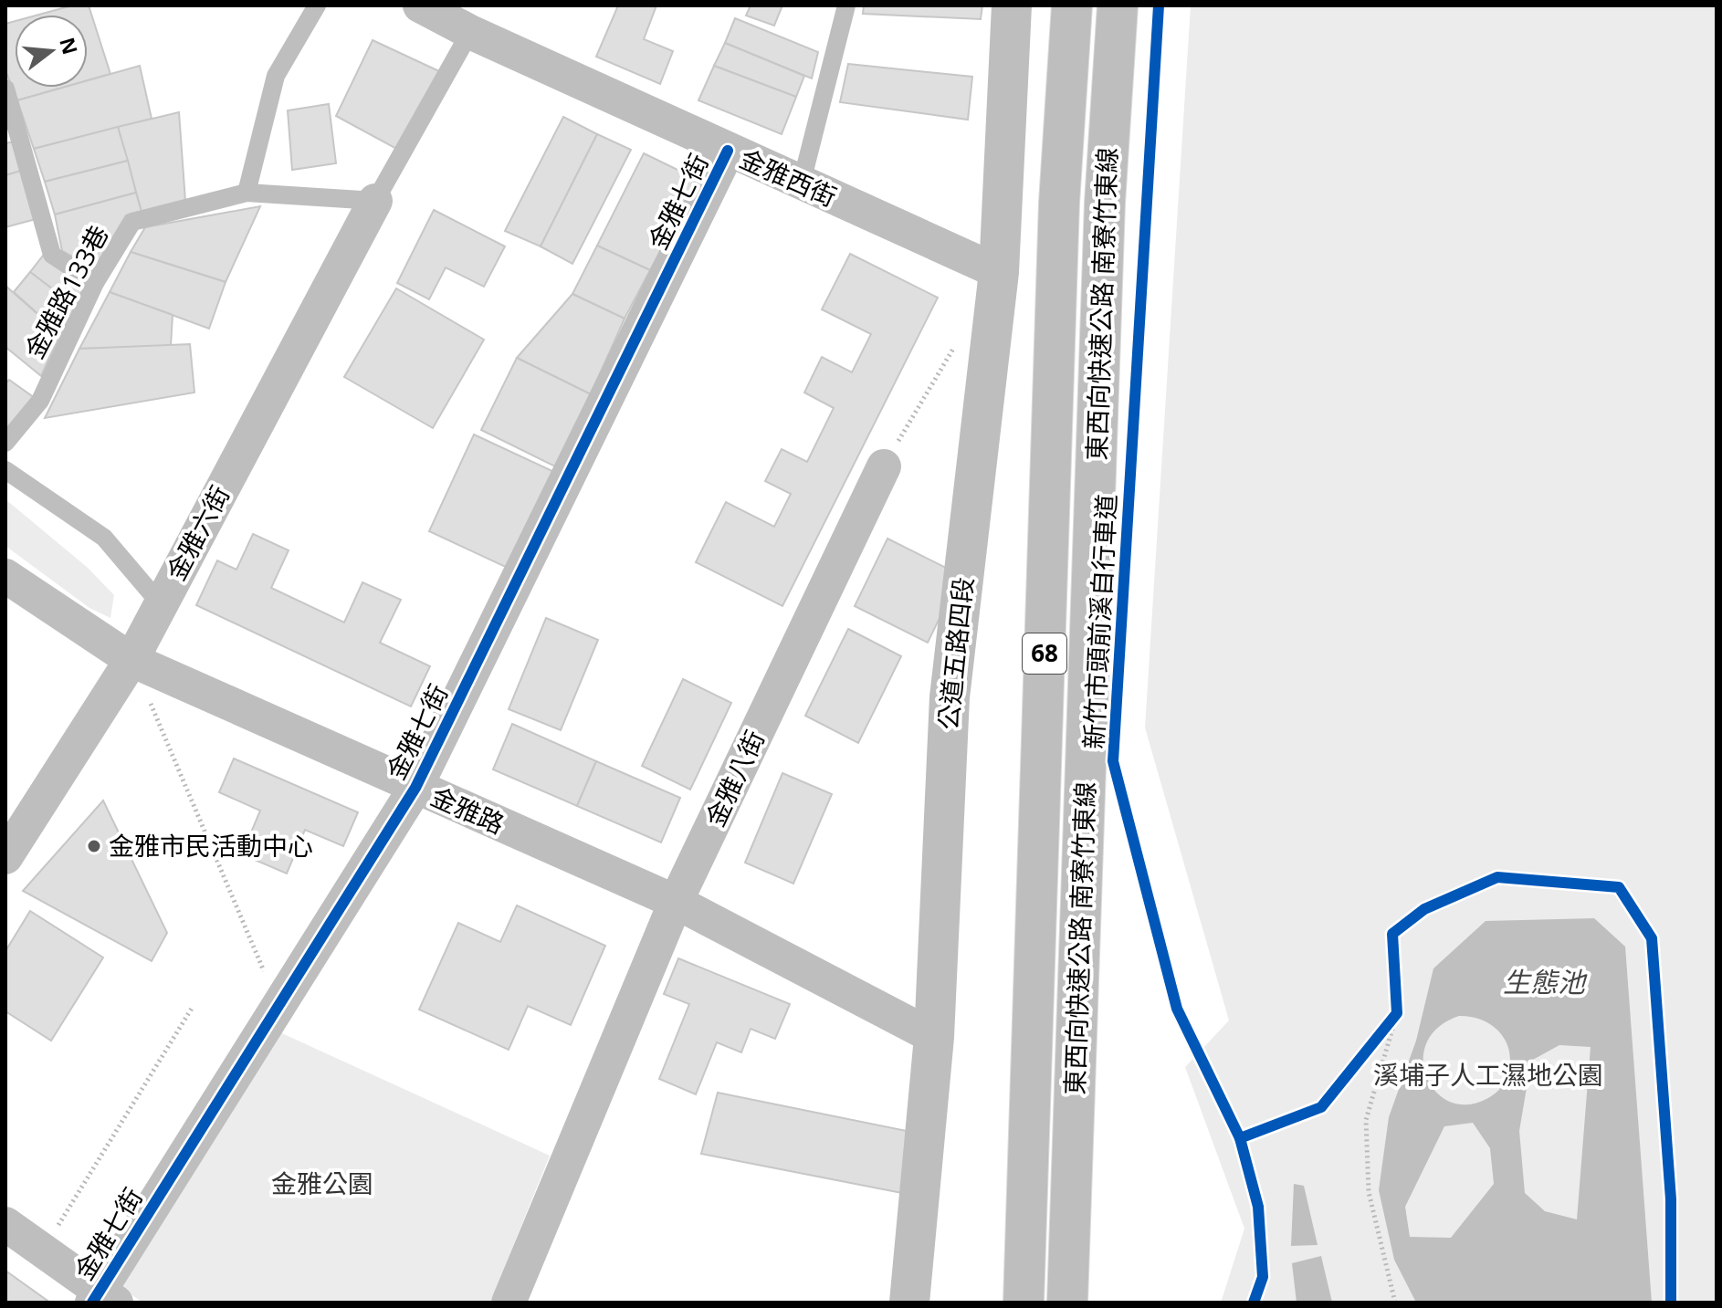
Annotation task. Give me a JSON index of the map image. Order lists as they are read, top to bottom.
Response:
{
  "streets": {
    "main road": ["東西向快速公路 南寮竹東線", "公道五路四段", "68"],
    "street": [
      "金雅西街",
      "金雅七街",
      "金雅六街",
      "金雅八街",
      "金雅路"
    ],
    "lane": ["金雅路133巷"],
    "cycle path": ["新竹市頭前溪自行車道"]
  },
  "crossings": [
    ["金雅西街", "金雅七街"],
    ["金雅西街", "公道五路四段"],
    ["金雅七街", "金雅路"],
    ["金雅路133巷", "金雅六街"],
    ["金雅六街", "金雅路"],
    ["公道五路四段", "金雅路"],
    ["金雅八街", "金雅路"]
  ],
  "water": ["生態池"],
  "parks": ["溪埔子人工濕地公園", "金雅公園"],
  "places": ["金雅市民活動中心"],
  "north": "right"
}
